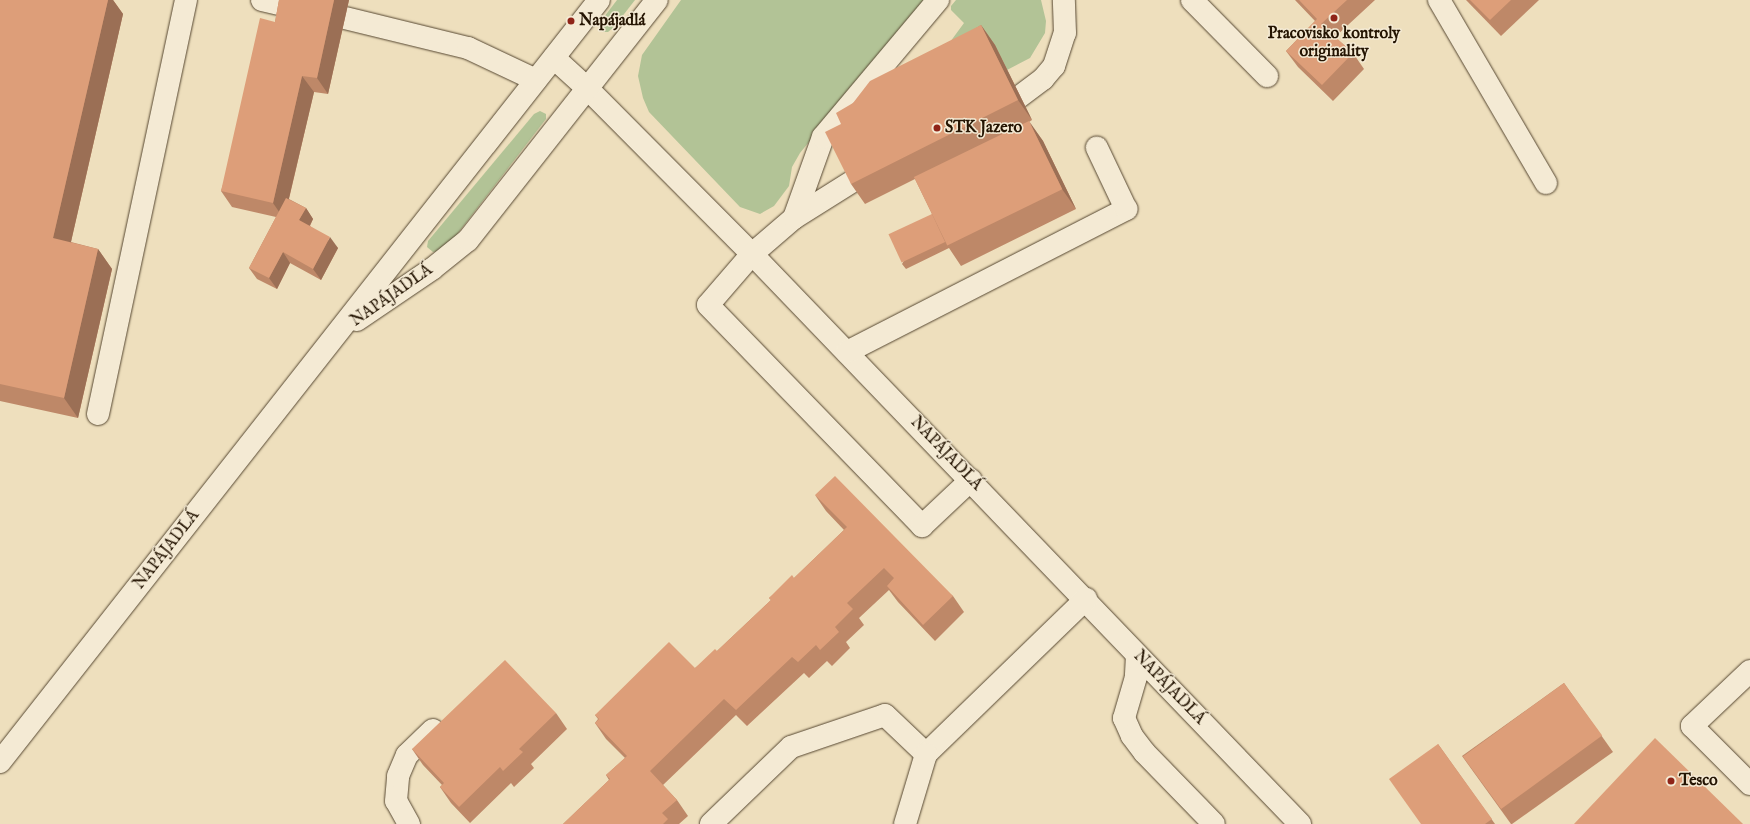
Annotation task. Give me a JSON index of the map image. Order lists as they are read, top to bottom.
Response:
{
  "streets": {
    "street": ["NAPÁJADLÁ"]
  },
  "places": [
    "Pracovisko kontroly originality",
    "Napájadlá",
    "STK Jazero",
    "Tesco"
  ]
}
